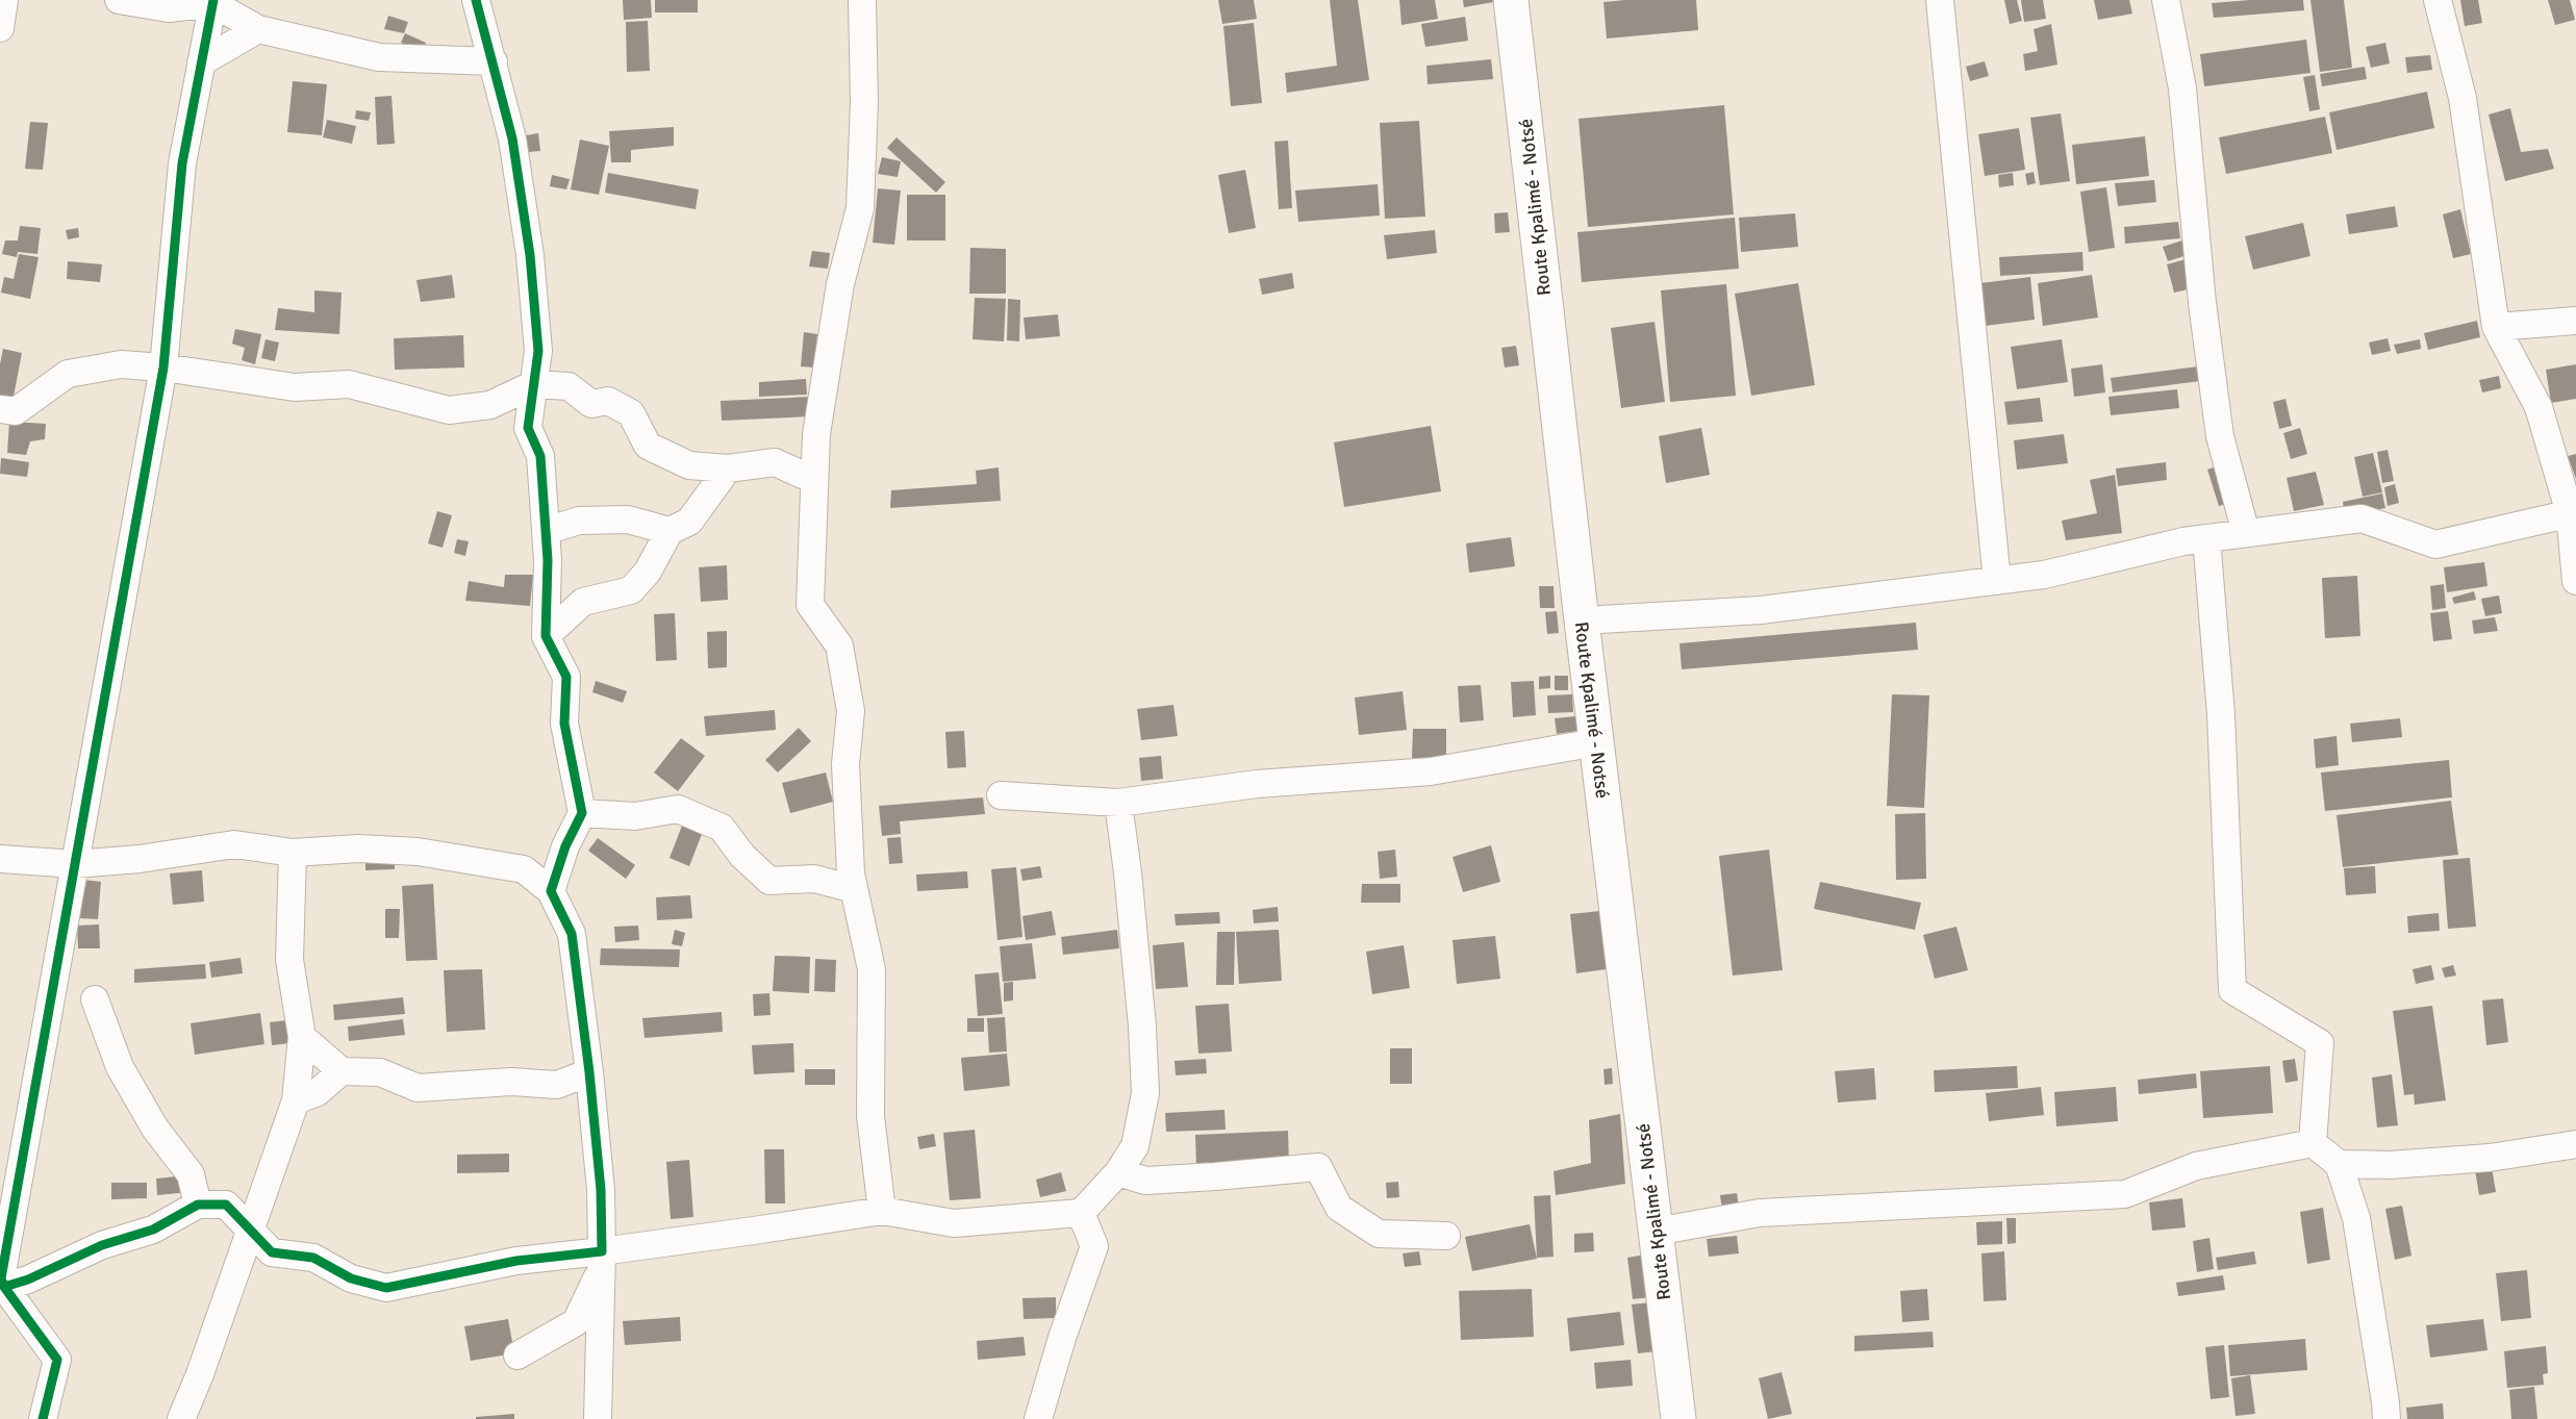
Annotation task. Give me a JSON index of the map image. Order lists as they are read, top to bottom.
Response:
{
  "streets": {
    "main road": ["Route Kpalimé - Notsé"]
  }
}
